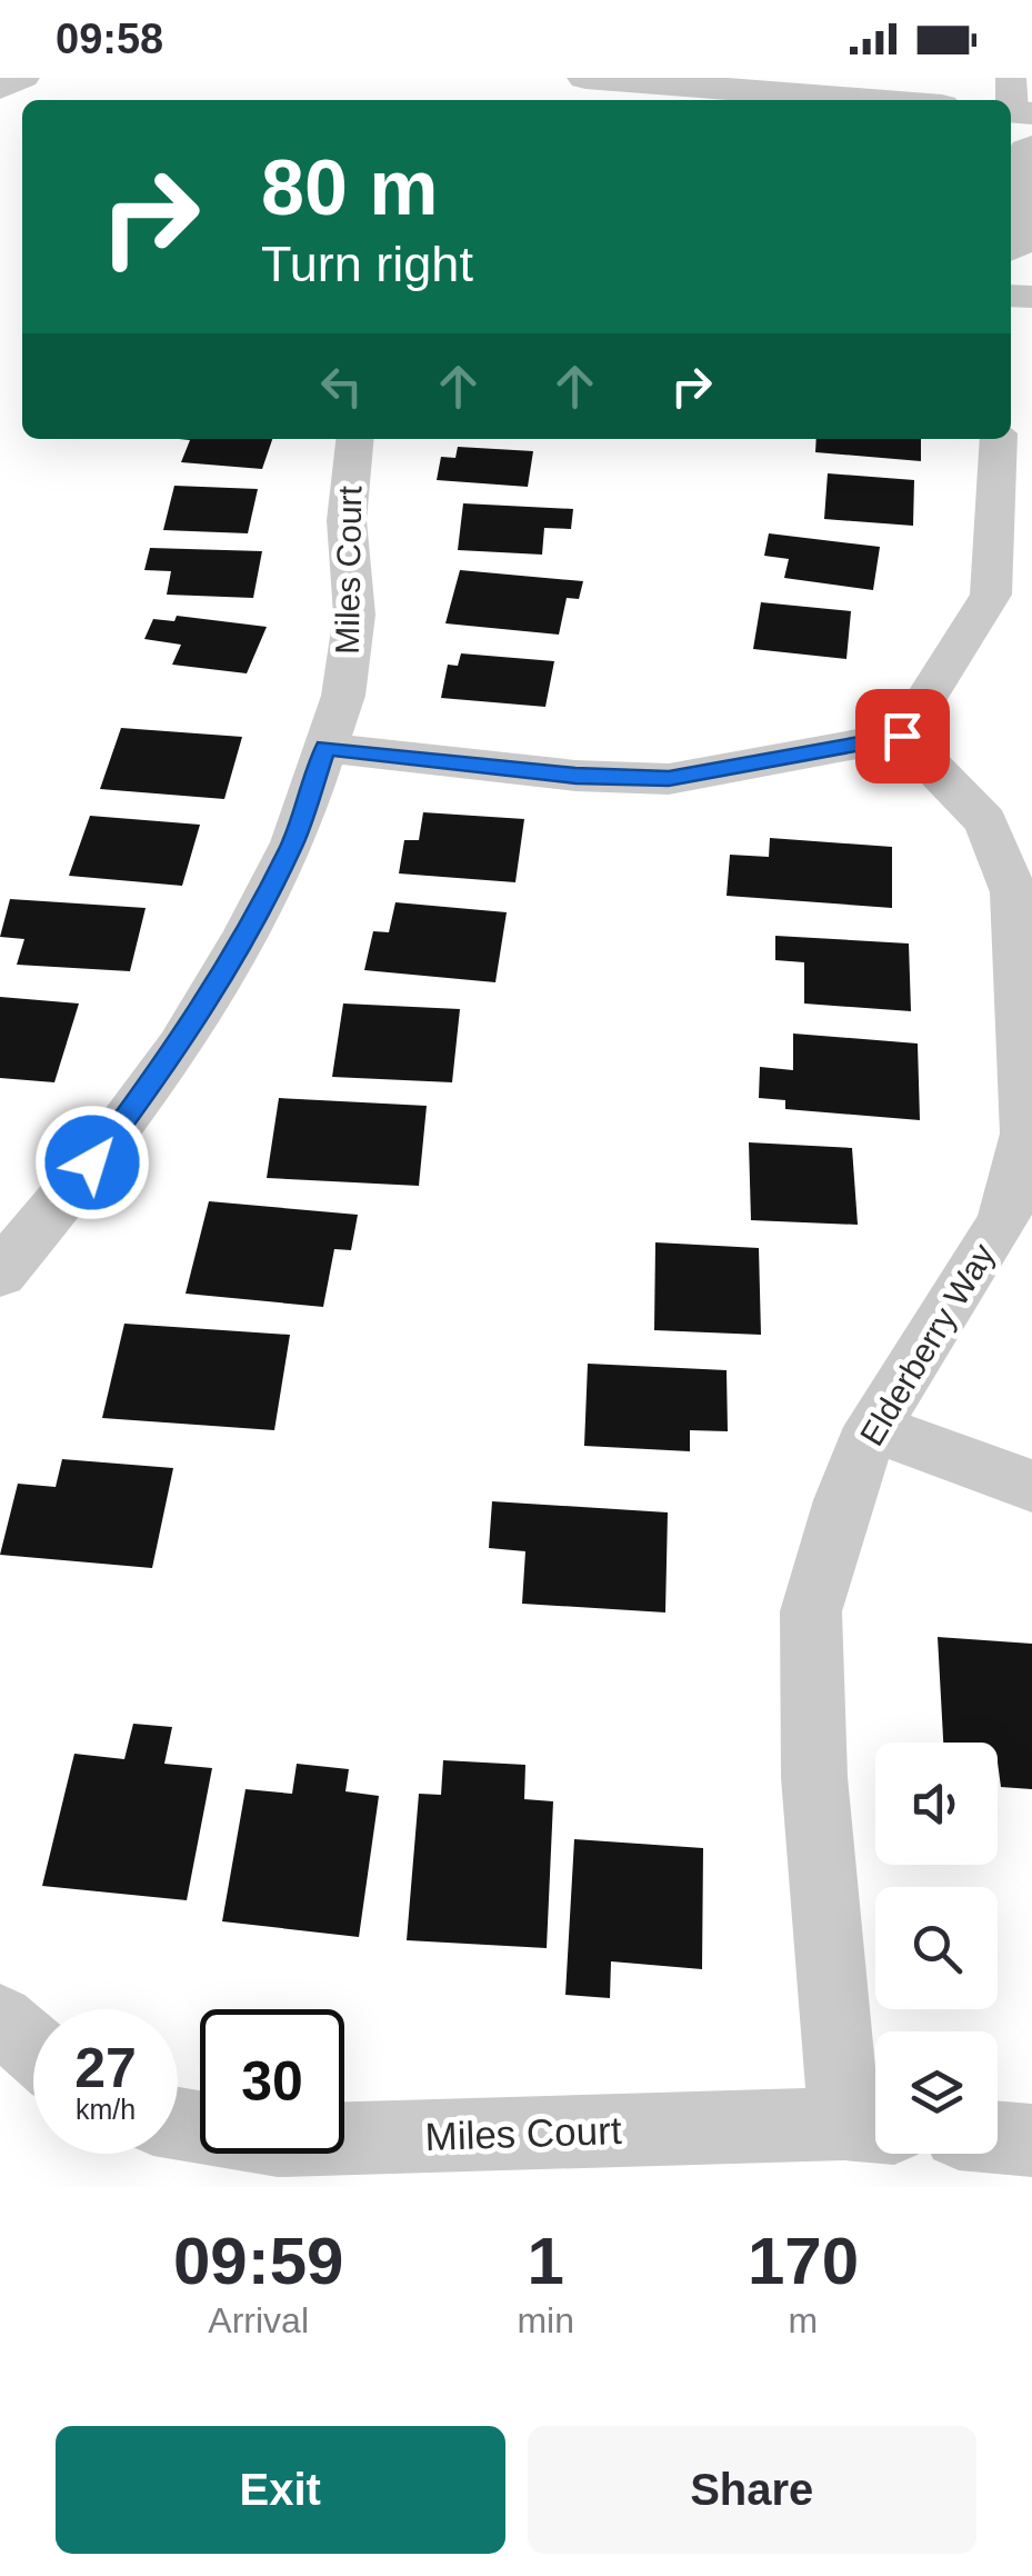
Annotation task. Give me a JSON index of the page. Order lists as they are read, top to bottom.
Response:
{
  "streets": {
    "street": ["Miles Court", "Elderberry Way"]
  },
  "crossings": [
    ["Miles Court", "Elderberry Way"]
  ],
  "page": {
    "status": "09:58",
    "turn": ["80 m", "Turn right"],
    "speed": "27 km/h",
    "limit": "30",
    "eta": [
      "09:59",
      "Arrival",
      "1",
      "min",
      "170",
      "m"
    ],
    "buttons": ["Exit", "Share"]
  }
}
